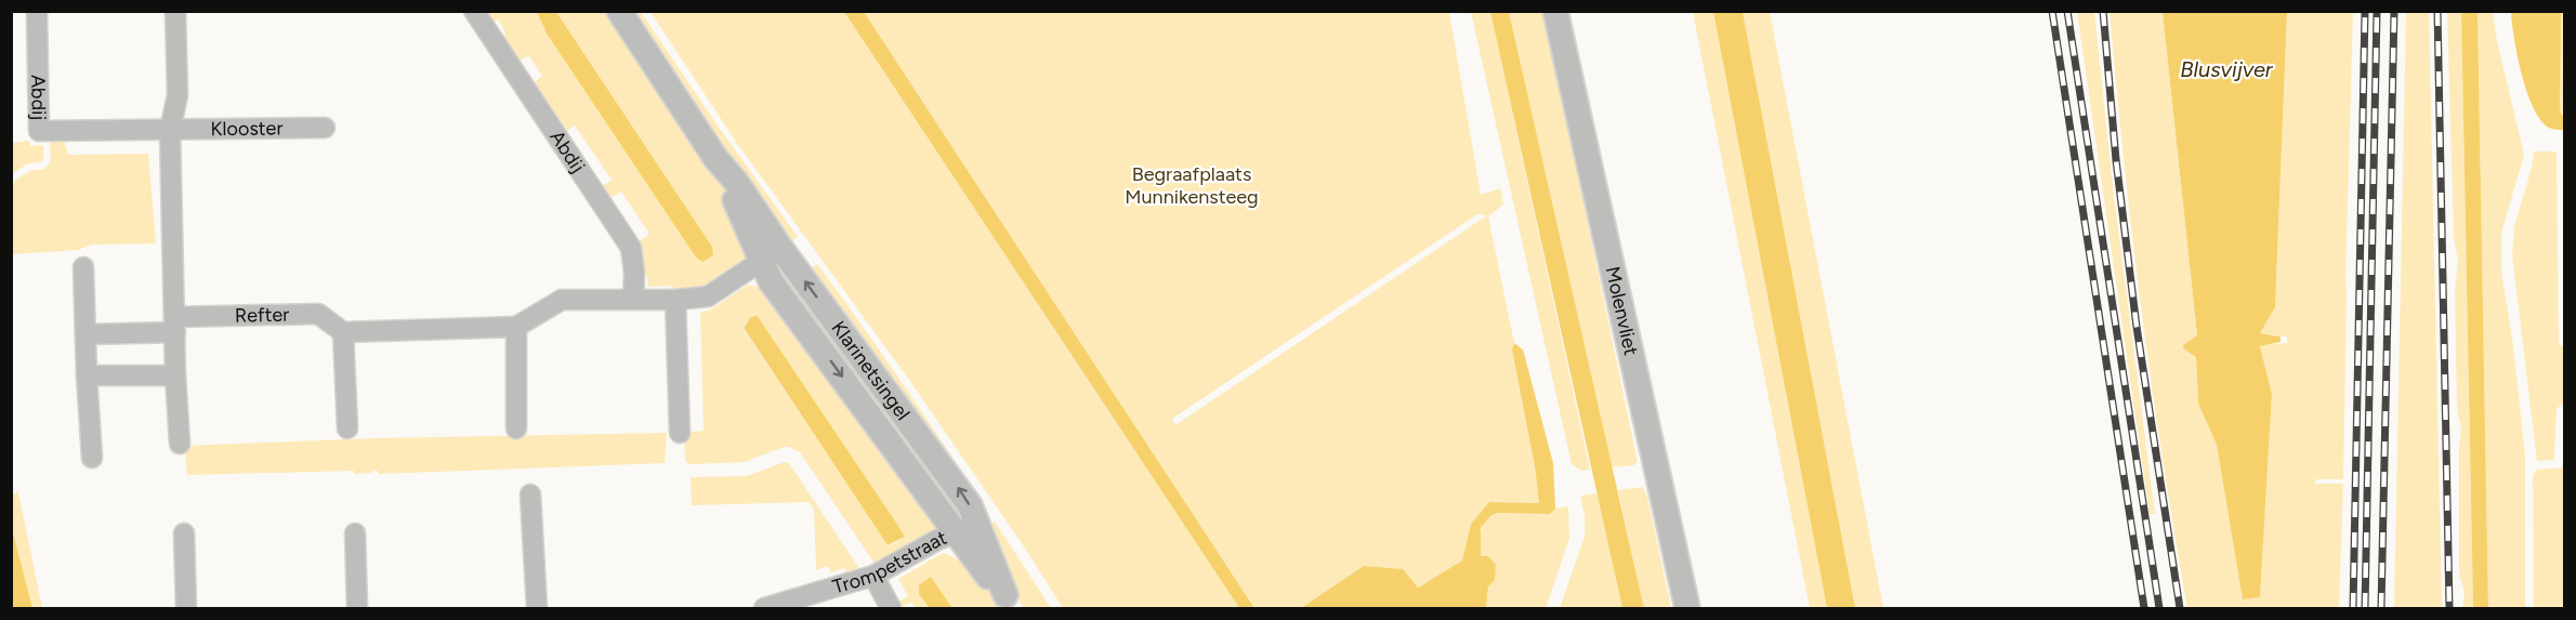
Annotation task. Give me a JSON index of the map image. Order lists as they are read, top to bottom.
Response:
{
  "streets": {
    "street": [
      "Abdij",
      "Klooster",
      "Molenvliet",
      "Refter",
      "Klarinetsingel",
      "Trompetstraat"
    ]
  },
  "crossings": [
    ["Abdij", "Klooster"],
    ["Klarinetsingel", "Trompetstraat"]
  ],
  "water": ["Blusvijver"],
  "parks": ["Begraafplaats Munnikensteeg"]
}
